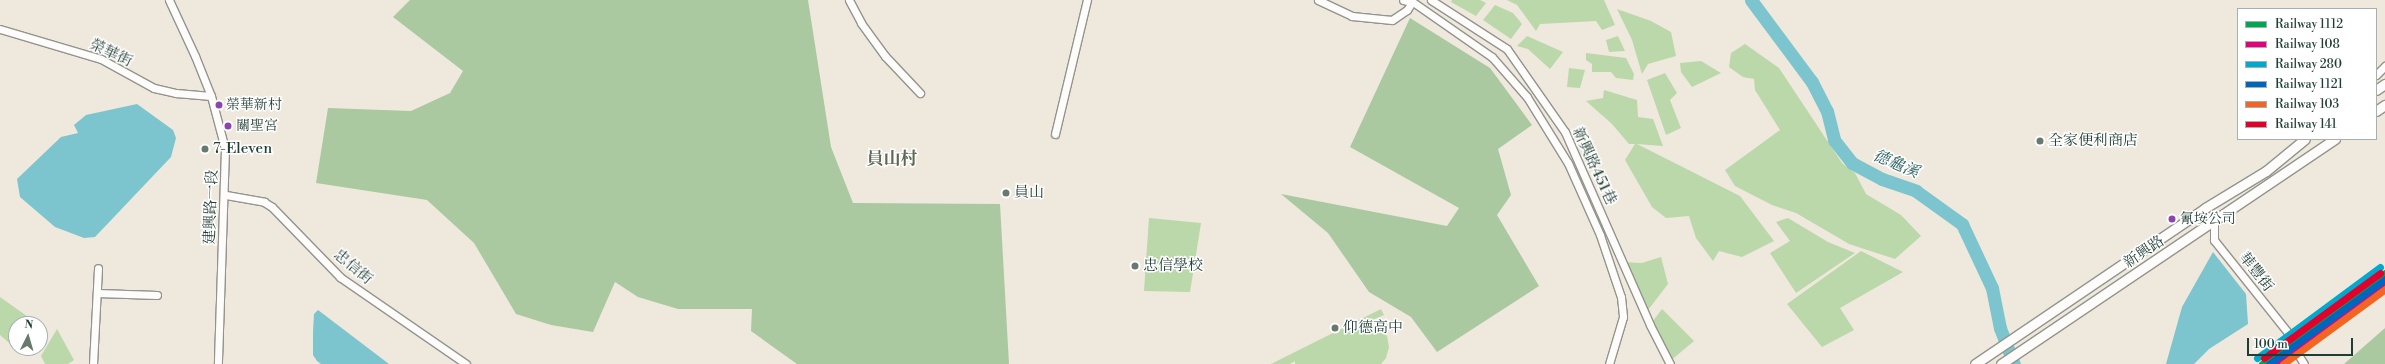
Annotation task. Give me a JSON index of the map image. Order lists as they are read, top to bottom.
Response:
{
  "streets": {
    "main road": ["新興路"],
    "street": [
      "榮華街",
      "新興路451巷",
      "建興路一段",
      "忠信街",
      "華豐街"
    ]
  },
  "crossings": [
    ["榮華街", "建興路一段"],
    ["建興路一段", "忠信街"],
    ["新興路", "華豐街"]
  ],
  "districts": ["員山村"],
  "water": ["德龜溪"],
  "places": [
    "榮華新村",
    "關聖宮",
    "全家便利商店",
    "7-Eleven",
    "員山",
    "氰垵公司",
    "忠信學校",
    "仰德高中"
  ],
  "lines": [
    "rail line 280",
    "rail line 1112",
    "rail line 141",
    "rail line 1121",
    "rail line 108",
    "rail line 103"
  ],
  "legend": [
    "Railway 1112",
    "Railway 108",
    "Railway 280",
    "Railway 1121",
    "Railway 103",
    "Railway 141"
  ],
  "scale_bar": "100 m",
  "north": "top"
}
